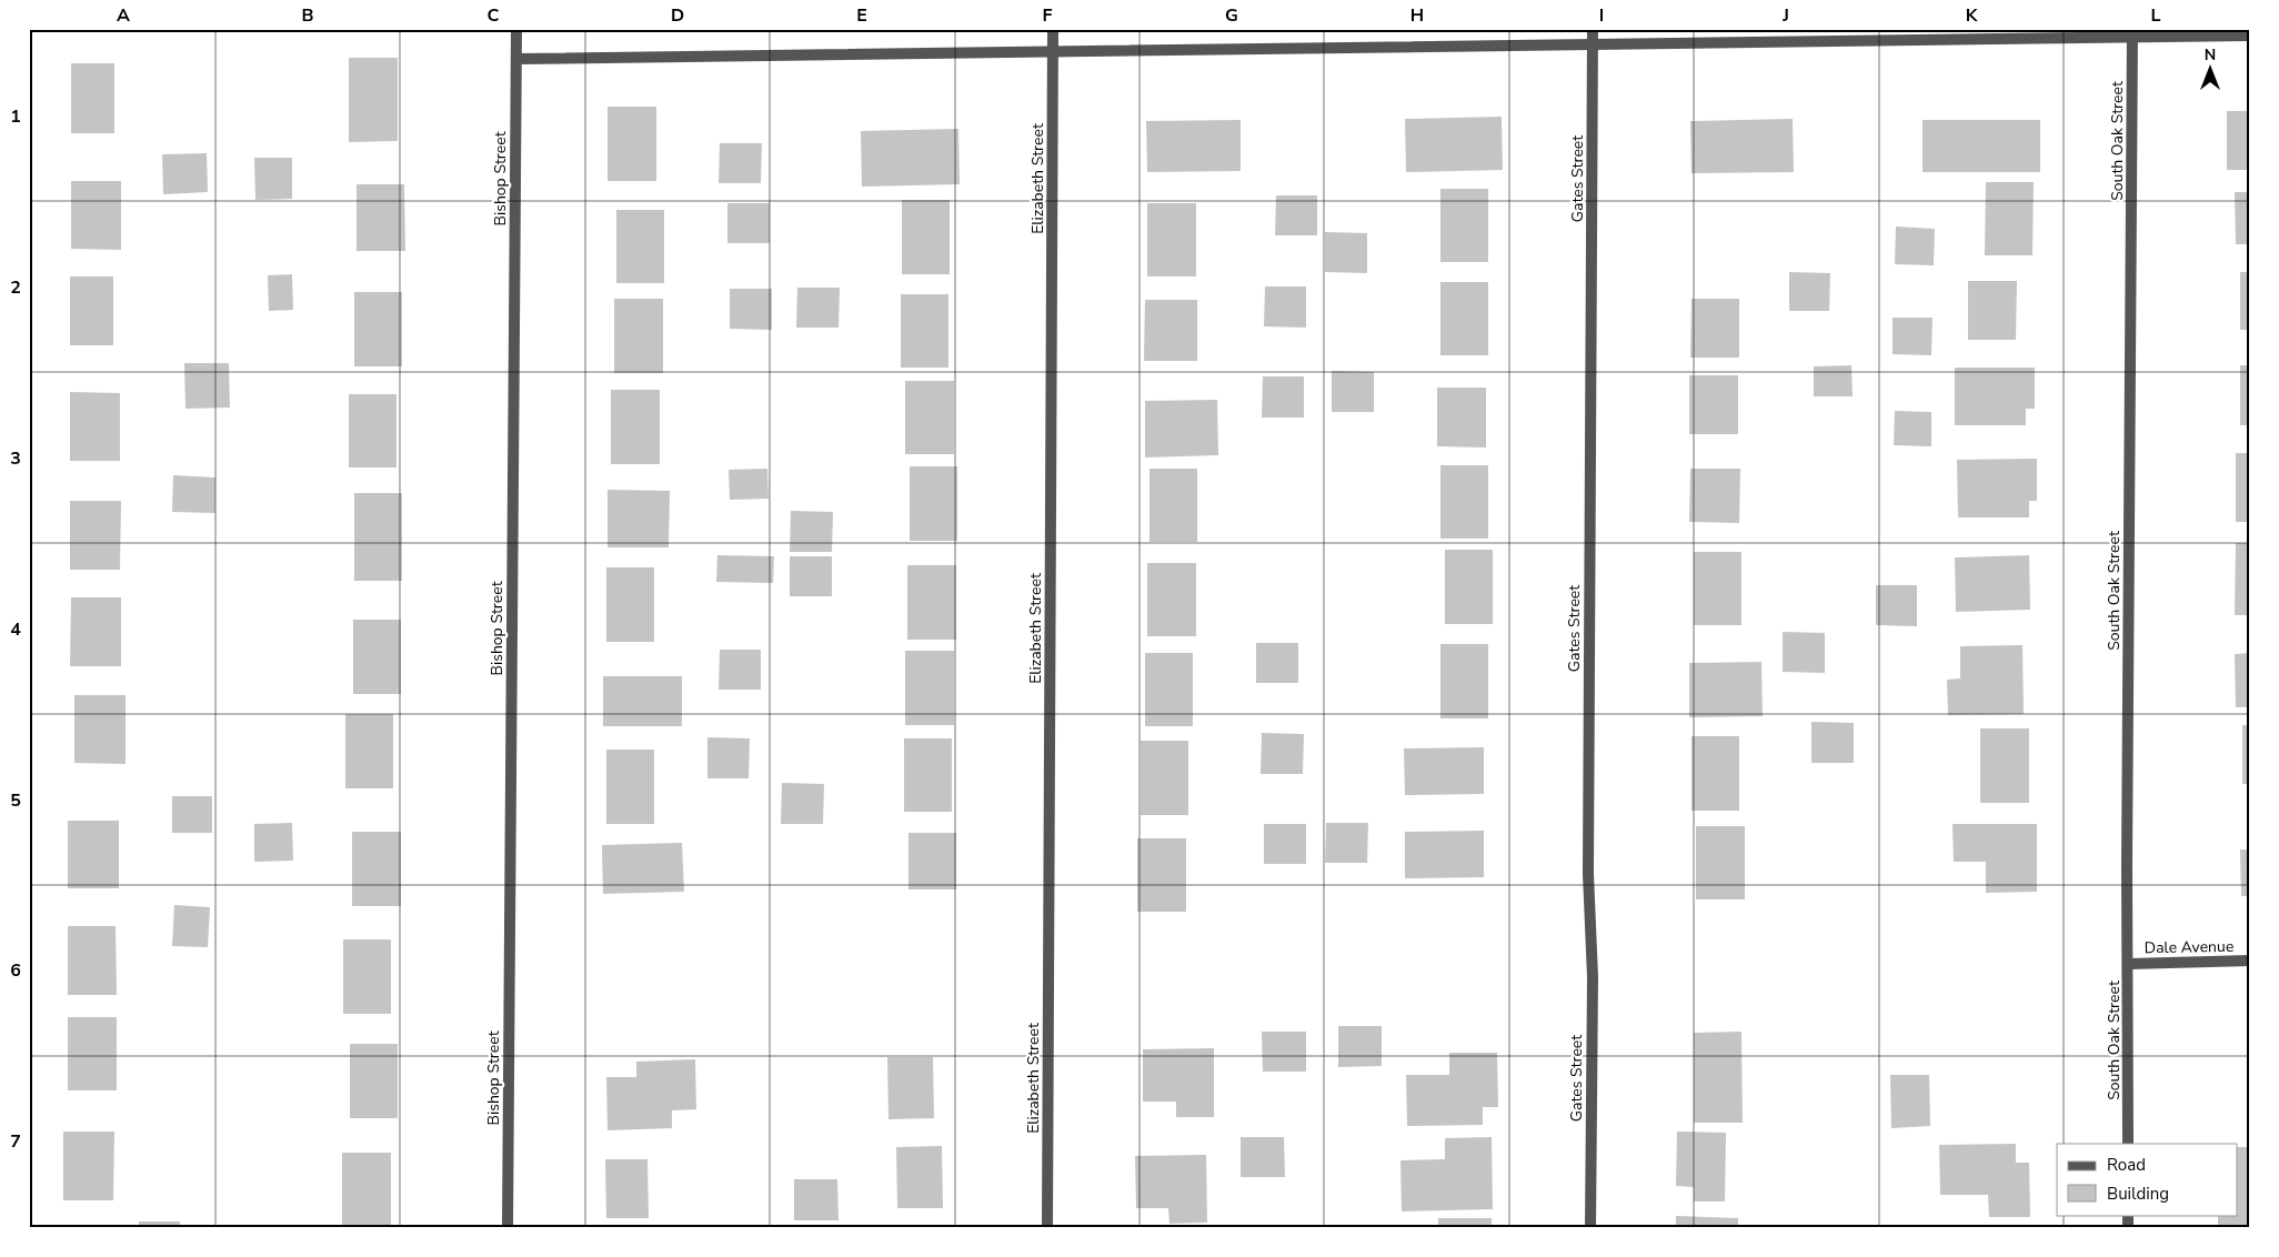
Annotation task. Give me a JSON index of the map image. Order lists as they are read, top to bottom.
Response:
{
  "streets": {
    "street": [
      "South Oak Street",
      "Bishop Street",
      "Elizabeth Street",
      "Gates Street",
      "Dale Avenue"
    ]
  },
  "crossings": [
    ["South Oak Street", "Dale Avenue"]
  ],
  "legend": ["Road", "Building"],
  "north": "top",
  "grid": {
    "columns": [
      "A",
      "B",
      "C",
      "D",
      "E",
      "F",
      "G",
      "H",
      "I",
      "J",
      "K",
      "L"
    ],
    "rows": [
      "1",
      "2",
      "3",
      "4",
      "5",
      "6",
      "7"
    ]
  }
}
